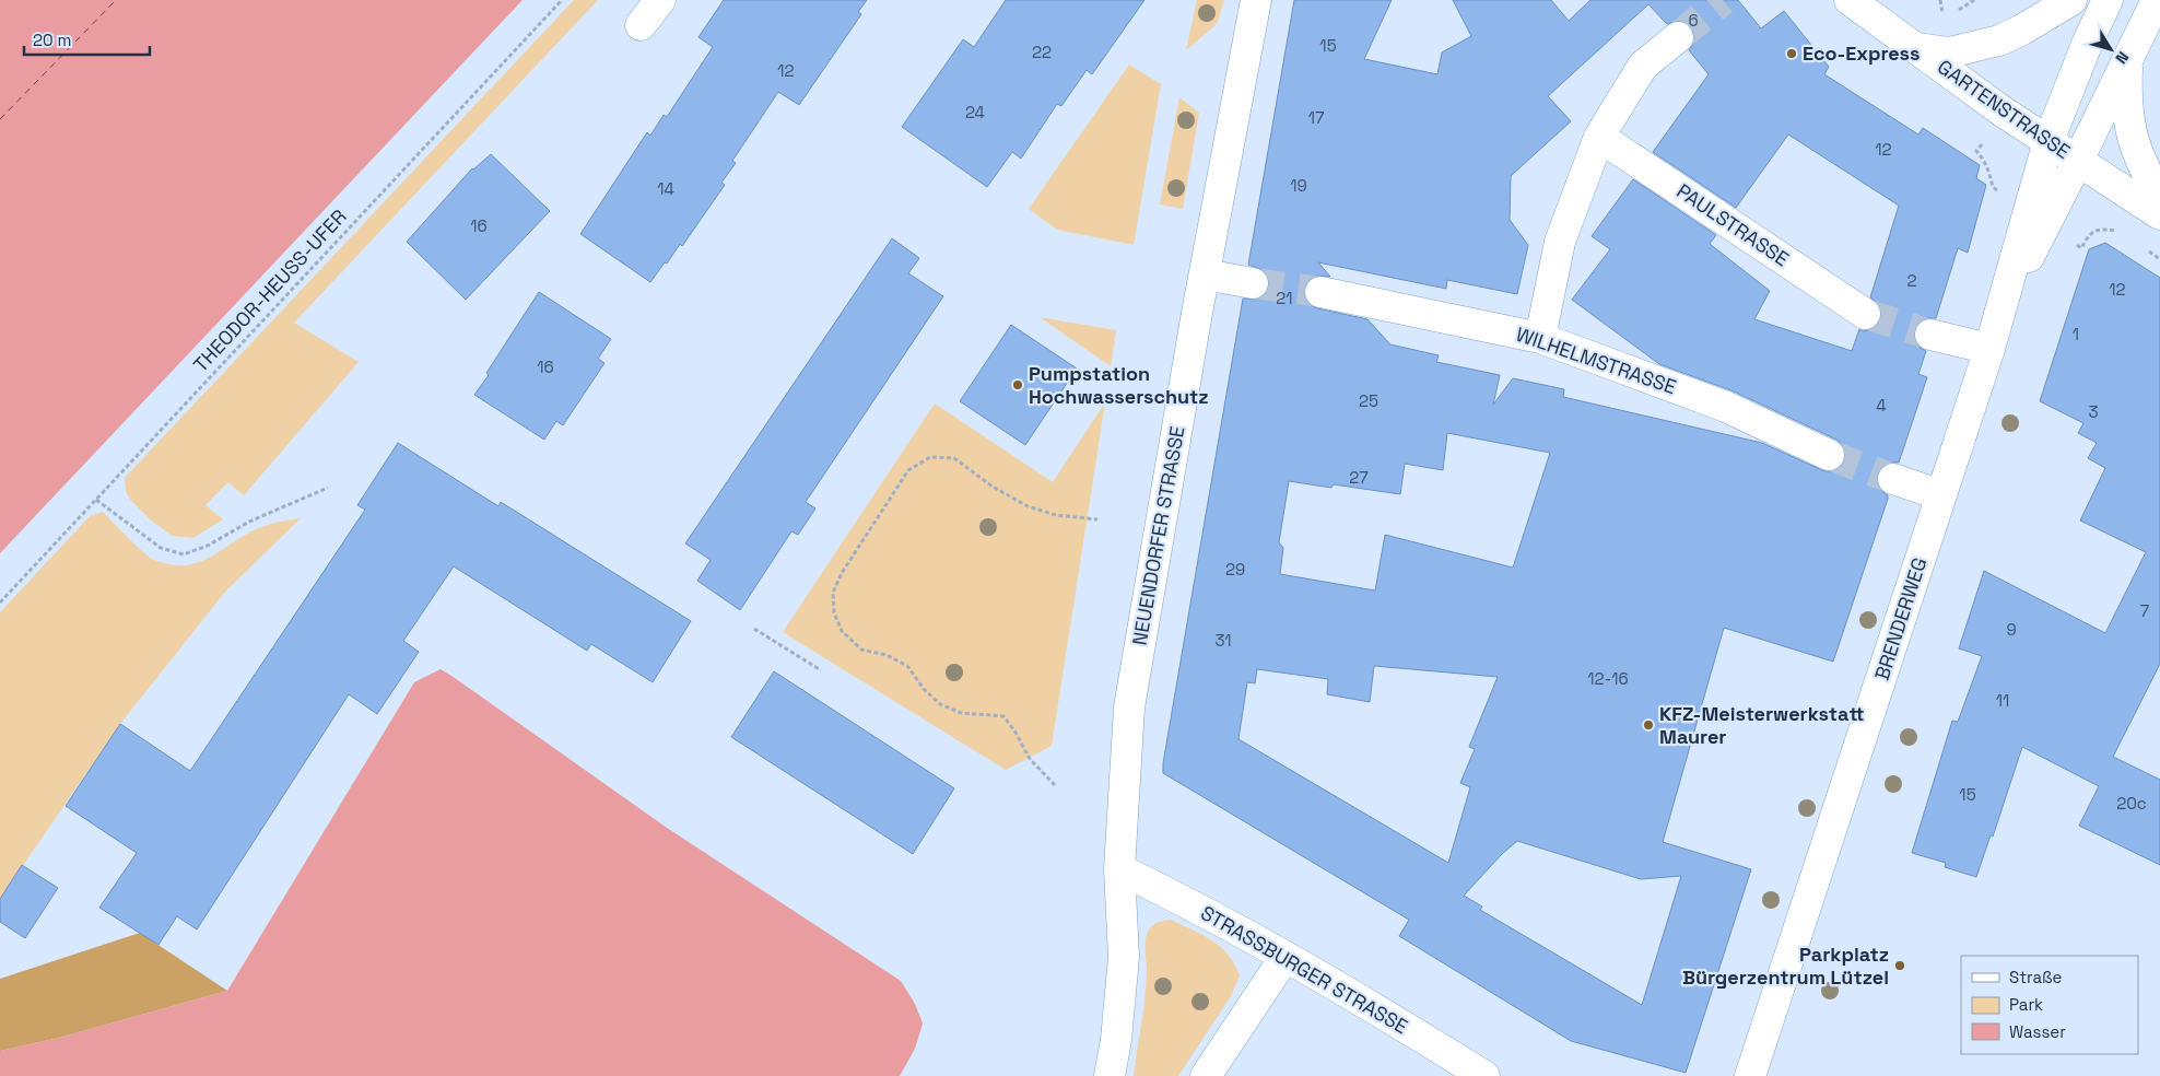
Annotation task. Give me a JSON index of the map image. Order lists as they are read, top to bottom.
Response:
{
  "streets": {
    "street": [
      "GARTENSTRASSE",
      "PAULSTRASSE",
      "WILHELMSTRASSE",
      "NEUENDORFER STRASSE",
      "BRENDERWEG",
      "STRASSBURGER STRASSE"
    ],
    "path": ["THEODOR-HEUSS-UFER"]
  },
  "crossings": [
    ["GARTENSTRASSE", "BRENDERWEG"],
    ["NEUENDORFER STRASSE", "STRASSBURGER STRASSE"]
  ],
  "places": [
    "Eco-Express",
    "Pumpstation Hochwasserschutz",
    "KFZ-Meisterwerkstatt Maurer",
    "Parkplatz Bürgerzentrum Lützel"
  ],
  "house_numbers": [
    "6",
    "15",
    "22",
    "12",
    "24",
    "17",
    "12",
    "19",
    "14",
    "16",
    "2",
    "12",
    "21",
    "1",
    "16",
    "25",
    "4",
    "3",
    "27",
    "29",
    "7",
    "9",
    "31",
    "12-16",
    "11",
    "15",
    "20c"
  ],
  "legend": ["Straße", "Park", "Wasser"],
  "scale_bar": "20 m",
  "north": "bottom right"
}
